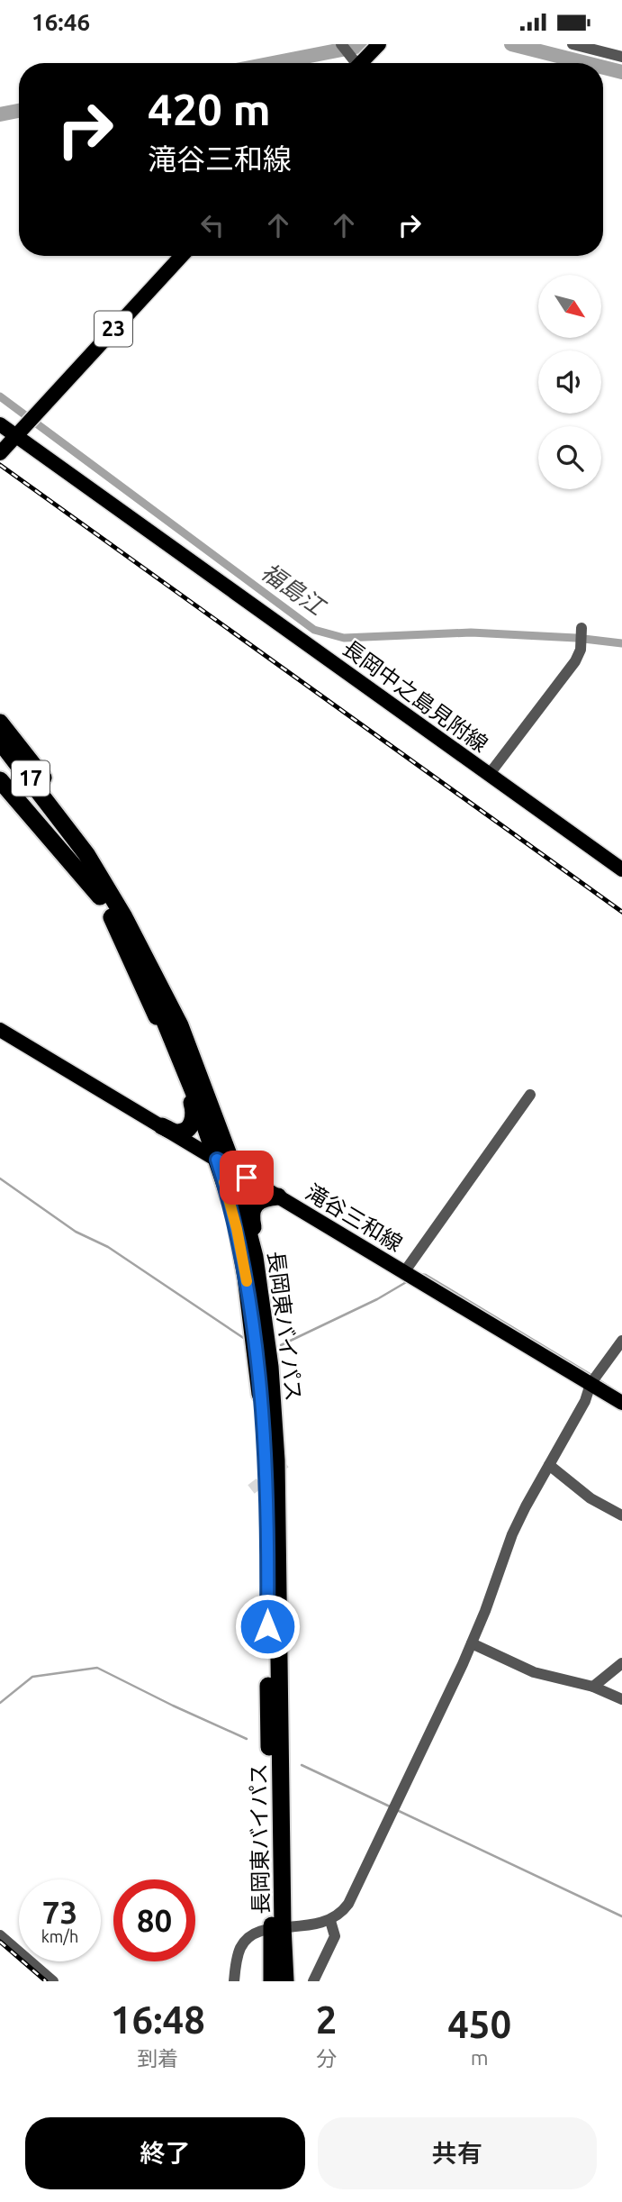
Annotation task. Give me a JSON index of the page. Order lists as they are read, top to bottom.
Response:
{
  "streets": {
    "highway": ["17", "長岡東バイパス"],
    "main road": ["23", "長岡中之島見附線", "滝谷三和線"]
  },
  "crossings": [
    ["23", "長岡中之島見附線"],
    ["滝谷三和線", "長岡東バイパス"]
  ],
  "water": ["福島江"],
  "north": "bottom right",
  "page": {
    "status": "16:46",
    "turn": ["420 m", "滝谷三和線"],
    "speed": "73 km/h",
    "limit": "80",
    "eta": [
      "16:48",
      "到着",
      "2",
      "分",
      "450",
      "m"
    ],
    "buttons": ["終了", "共有"]
  }
}
